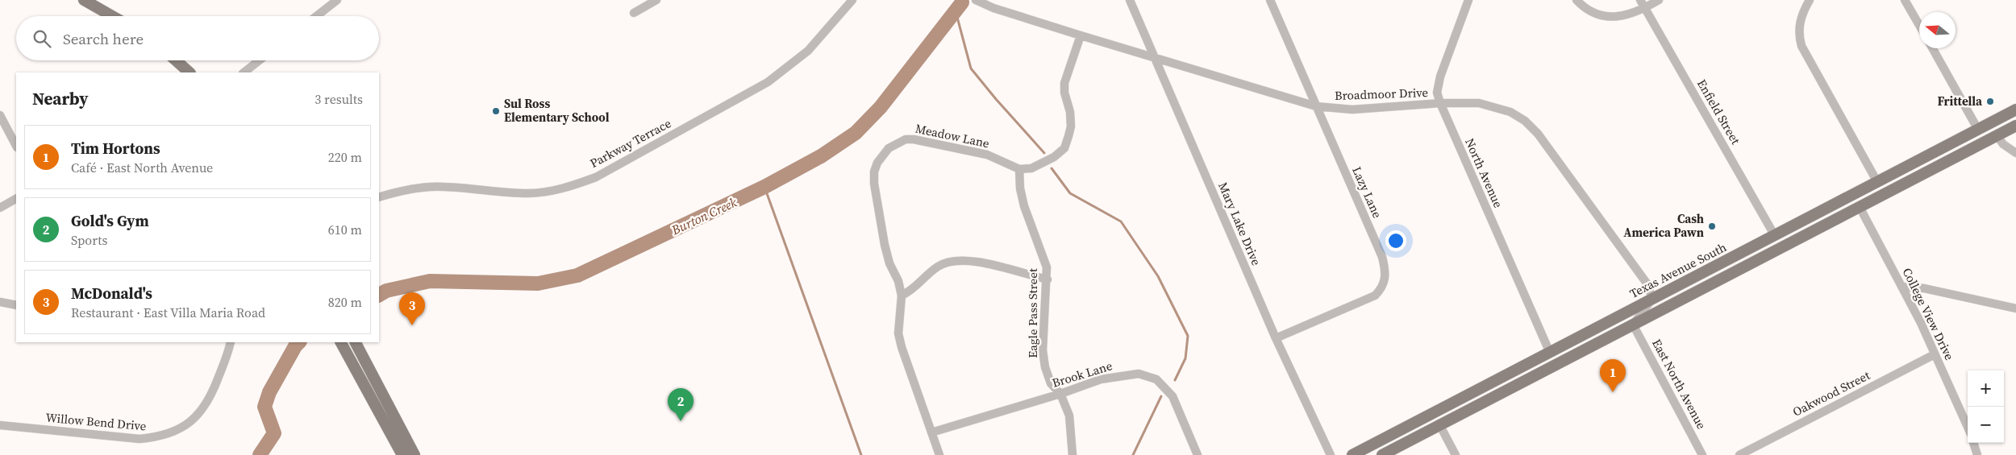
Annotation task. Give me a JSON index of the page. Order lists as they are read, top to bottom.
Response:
{
  "streets": {
    "main road": ["Texas Avenue South"],
    "street": [
      "Broadmoor Drive",
      "Enfield Street",
      "Meadow Lane",
      "Parkway Terrace",
      "North Avenue",
      "Lazy Lane",
      "Mary Lake Drive",
      "Eagle Pass Street",
      "College View Drive",
      "Brook Lane",
      "East North Avenue",
      "Oakwood Street",
      "Willow Bend Drive"
    ]
  },
  "crossings": [
    ["Broadmoor Drive", "North Avenue"],
    ["Broadmoor Drive", "Lazy Lane"],
    ["Broadmoor Drive", "Mary Lake Drive"],
    ["Broadmoor Drive", "Texas Avenue South"],
    ["Enfield Street", "Texas Avenue South"],
    ["Meadow Lane", "Eagle Pass Street"],
    ["Meadow Lane", "Brook Lane"],
    ["North Avenue", "Texas Avenue South"],
    ["Lazy Lane", "Mary Lake Drive"],
    ["Eagle Pass Street", "Brook Lane"],
    ["College View Drive", "Oakwood Street"]
  ],
  "water": ["Burton Creek"],
  "places": ["Frittella", "Sul Ross Elementary School", "Cash America Pawn"],
  "north": "left",
  "page": {
    "search": "Search here",
    "heading": ["Nearby", "3 results"],
    "list": [
      {
        "mark": "1",
        "name": "Tim Hortons",
        "note": "Café · East North Avenue",
        "value": "220 m"
      },
      {
        "mark": "2",
        "name": "Gold's Gym",
        "note": "Sports",
        "value": "610 m"
      },
      {
        "mark": "3",
        "name": "McDonald's",
        "note": "Restaurant · East Villa Maria Road",
        "value": "820 m"
      }
    ],
    "pins": ["3", "1", "2"],
    "map_buttons": ["+", "−"]
  }
}
